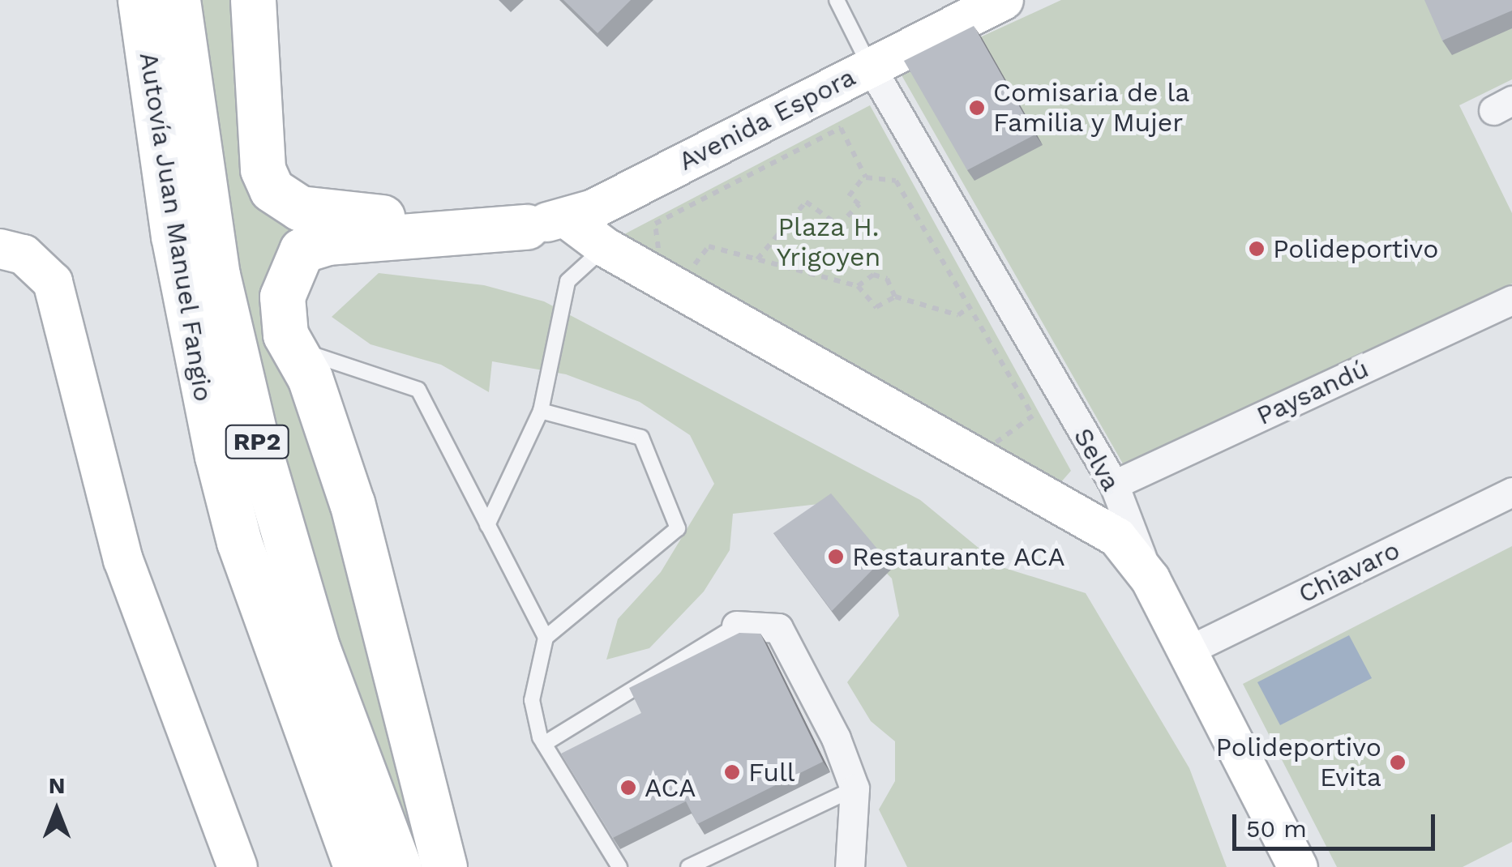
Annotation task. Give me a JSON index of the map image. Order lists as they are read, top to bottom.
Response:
{
  "streets": {
    "highway": ["Autovía Juan Manuel Fangio", "RP2"],
    "street": [
      "Avenida Espora",
      "Paysandú",
      "Selva",
      "Chiavaro"
    ]
  },
  "crossings": [
    ["Avenida Espora", "Selva"],
    ["Paysandú", "Selva"],
    ["Selva", "Chiavaro"]
  ],
  "parks": ["Plaza H. Yrigoyen"],
  "places": [
    "Comisaria de la Familia y Mujer",
    "Polideportivo",
    "Restaurante ACA",
    "Polideportivo Evita",
    "Full",
    "ACA"
  ],
  "scale_bar": "50 m",
  "north": "top"
}
